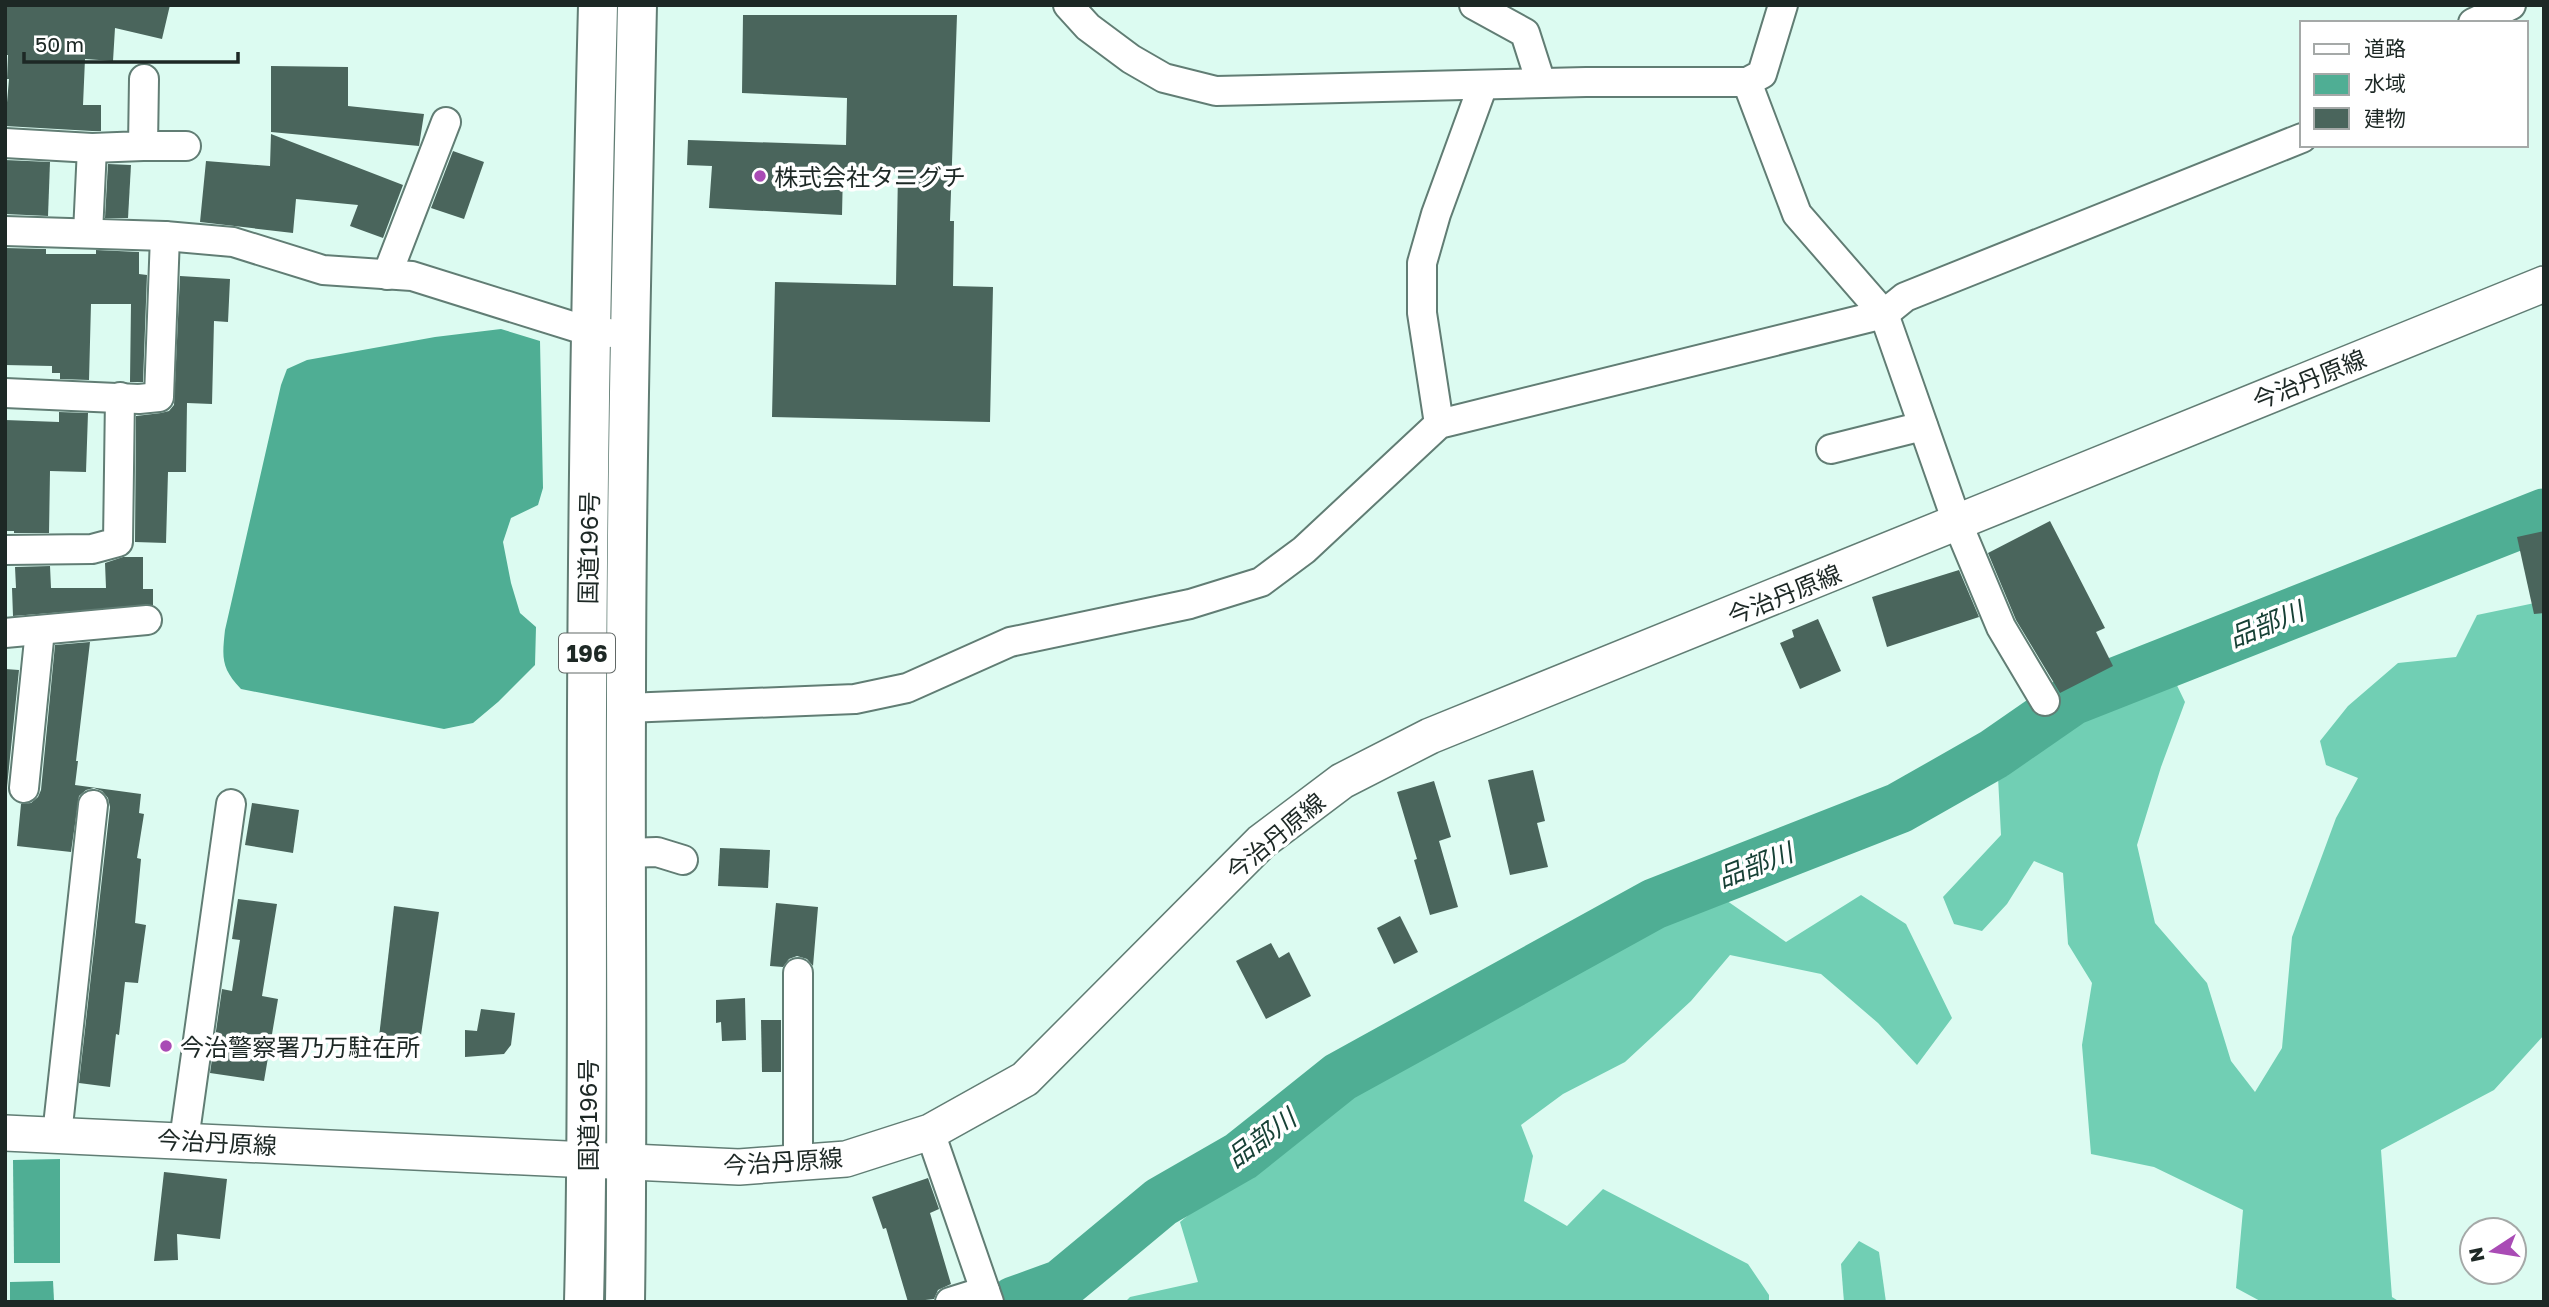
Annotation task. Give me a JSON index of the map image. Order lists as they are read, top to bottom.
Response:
{
  "streets": {
    "highway": ["国道196号", "196"],
    "main road": ["今治丹原線"]
  },
  "crossings": [
    ["今治丹原線", "国道196号"]
  ],
  "water": ["品部川"],
  "places": ["株式会社タニグチ", "今治警察署乃万駐在所"],
  "legend": ["道路", "水域", "建物"],
  "scale_bar": "50 m",
  "north": "left"
}
